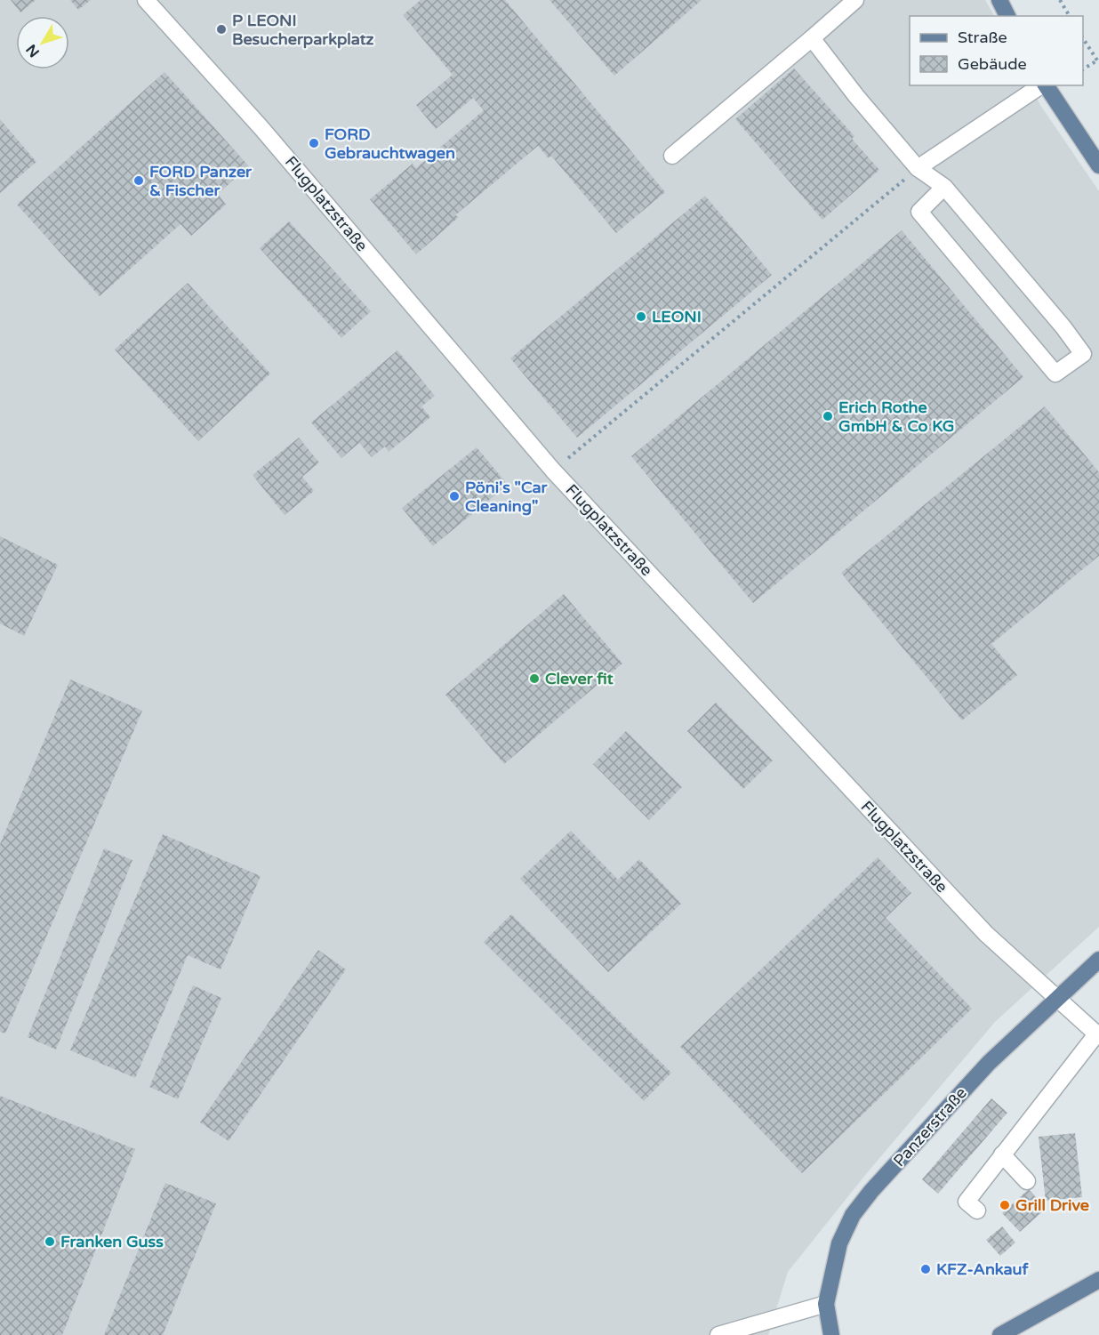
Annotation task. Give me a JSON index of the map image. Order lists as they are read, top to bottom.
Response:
{
  "streets": {
    "main road": ["Panzerstraße"],
    "street": ["Flugplatzstraße"]
  },
  "crossings": [
    ["Flugplatzstraße", "Panzerstraße"]
  ],
  "places": [
    "P LEONI Besucherparkplatz",
    "FORD Gebrauchtwagen",
    "FORD Panzer & Fischer",
    "LEONI",
    "Erich Rothe GmbH & Co KG",
    "Pöni's \"Car Cleaning\"",
    "Clever fit",
    "Grill Drive",
    "Franken Guss",
    "KFZ-Ankauf"
  ],
  "legend": ["Straße", "Gebäude"],
  "north": "bottom left"
}
